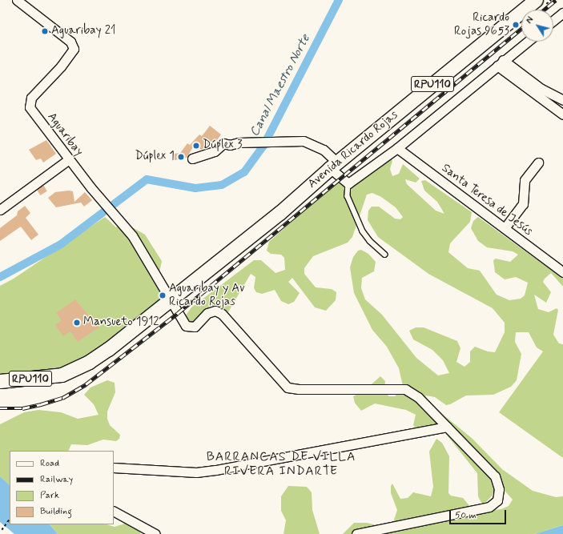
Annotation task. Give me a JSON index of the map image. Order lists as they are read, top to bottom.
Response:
{
  "streets": {
    "main road": ["RPU110", "Avenida Ricardo Rojas"],
    "street": ["Aguaribay", "Santa Teresa de Jesús"]
  },
  "crossings": [
    ["RPU110", "Aguaribay"],
    ["RPU110", "Avenida Ricardo Rojas"],
    ["Aguaribay", "Avenida Ricardo Rojas"]
  ],
  "districts": ["BARRANCAS DE VILLA RIVERA INDARTE"],
  "water": ["Canal Maestro Norte"],
  "places": [
    "Ricardo Rojas 9653",
    "Aguaribay 21",
    "Dúplex 3",
    "Dúplex 1",
    "Aguaribay y Av Ricardo Rojas",
    "Mansueto 1912"
  ],
  "legend": [
    "Road",
    "Railway",
    "Park",
    "Building"
  ],
  "scale_bar": "50 m",
  "north": "top left"
}
